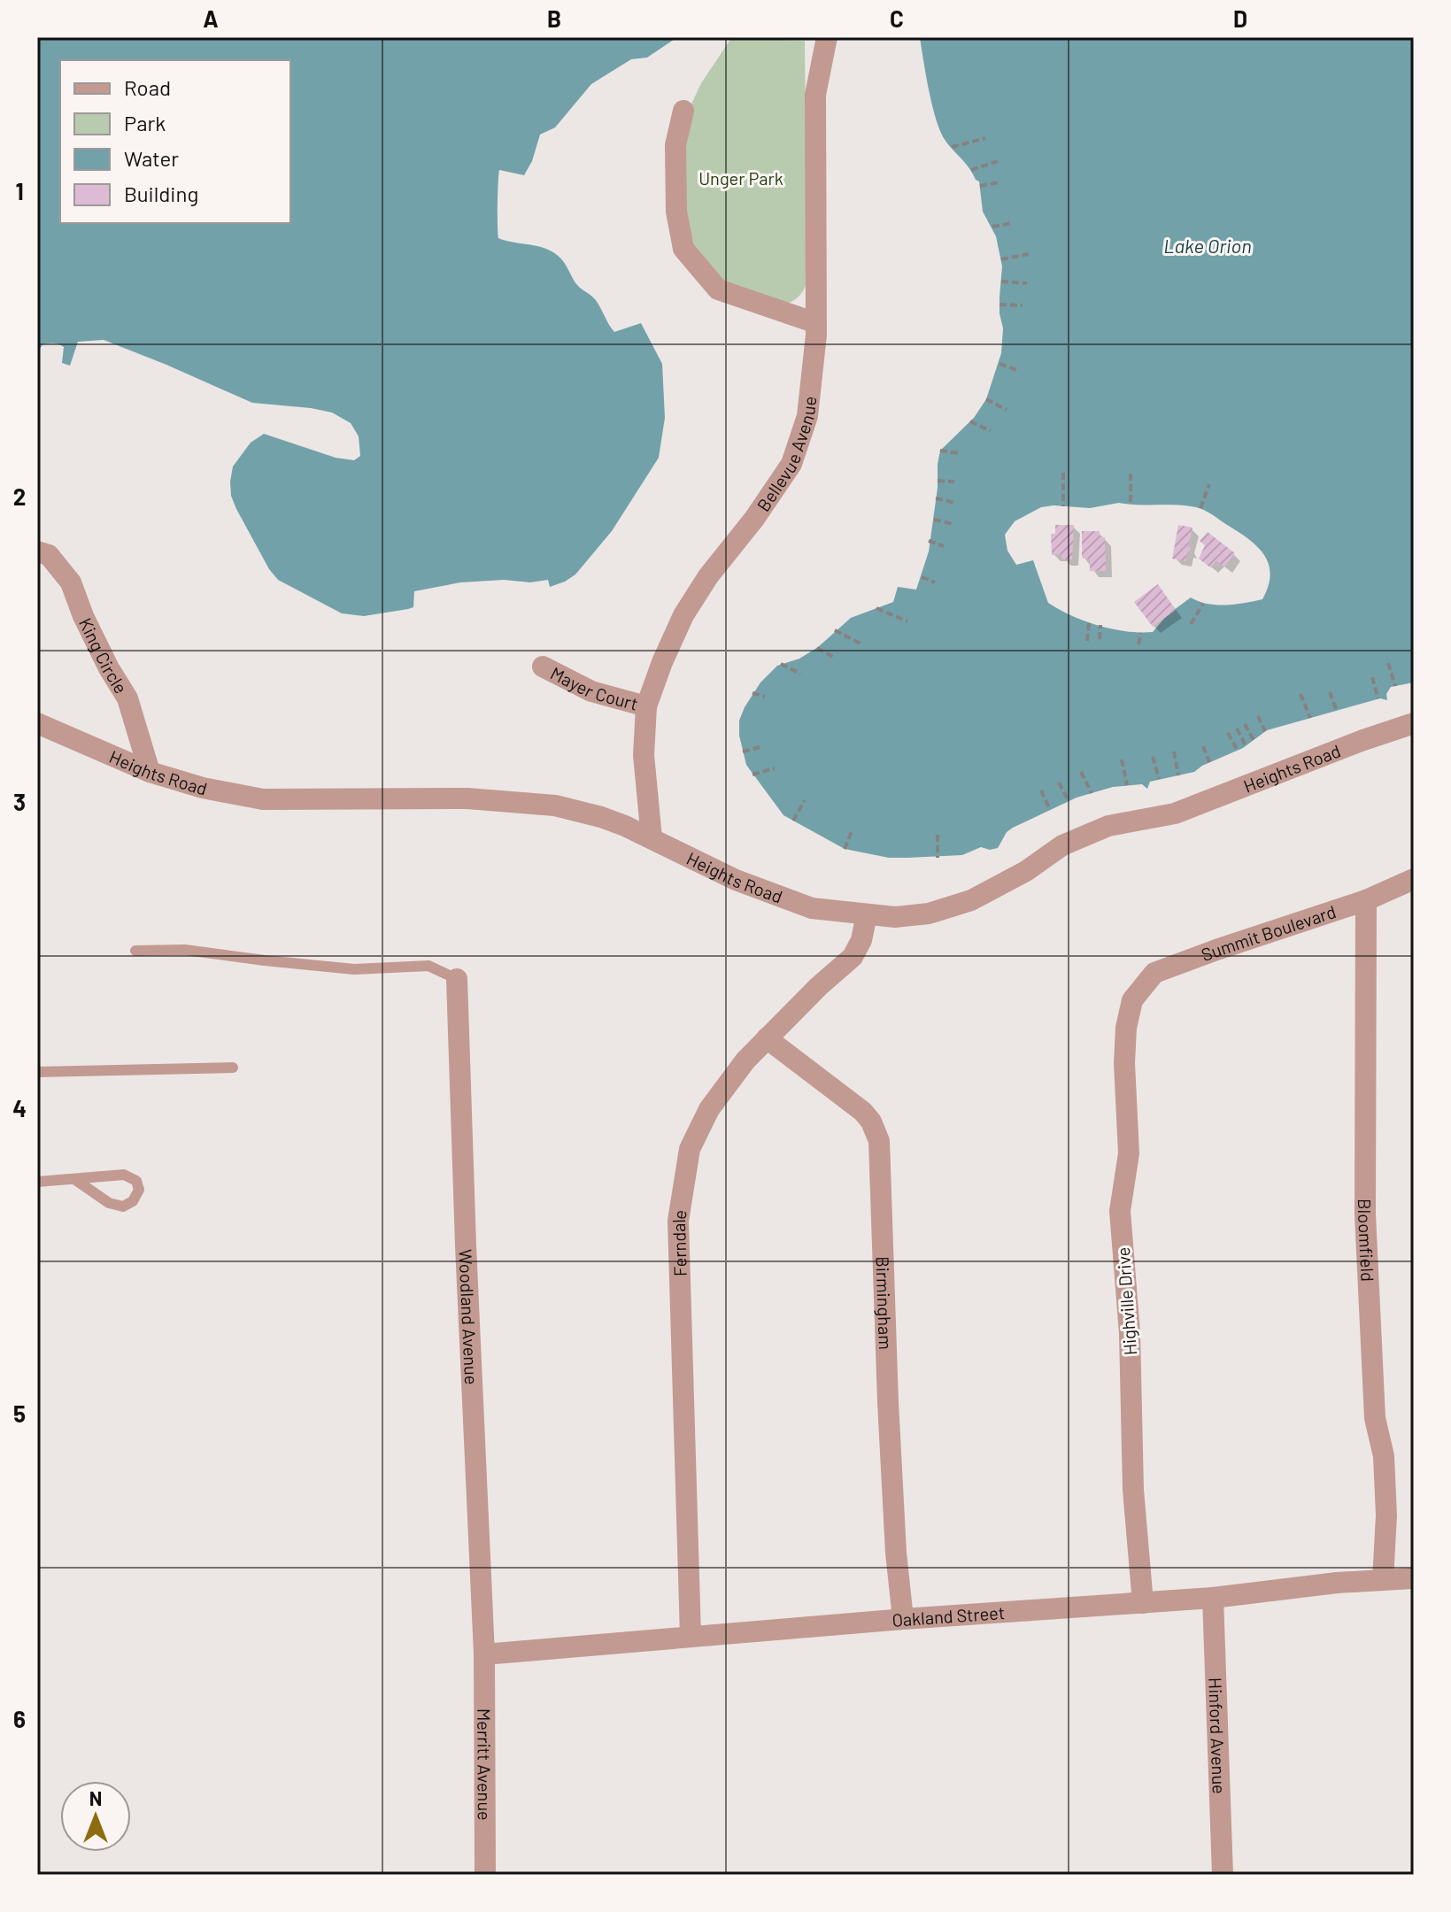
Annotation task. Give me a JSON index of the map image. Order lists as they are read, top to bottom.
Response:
{
  "streets": {
    "street": [
      "Bellevue Avenue",
      "King Circle",
      "Mayer Court",
      "Heights Road",
      "Summit Boulevard",
      "Bloomfield",
      "Ferndale",
      "Highville Drive",
      "Birmingham",
      "Woodland Avenue",
      "Oakland Street",
      "Hinford Avenue",
      "Merritt Avenue"
    ]
  },
  "crossings": [
    ["Bellevue Avenue", "Mayer Court"],
    ["Bellevue Avenue", "Heights Road"],
    ["King Circle", "Heights Road"],
    ["Heights Road", "Ferndale"],
    ["Summit Boulevard", "Bloomfield"],
    ["Summit Boulevard", "Highville Drive"],
    ["Bloomfield", "Oakland Street"],
    ["Ferndale", "Birmingham"],
    ["Ferndale", "Oakland Street"],
    ["Highville Drive", "Oakland Street"],
    ["Birmingham", "Oakland Street"],
    ["Woodland Avenue", "Oakland Street"],
    ["Woodland Avenue", "Merritt Avenue"],
    ["Oakland Street", "Hinford Avenue"],
    ["Oakland Street", "Merritt Avenue"]
  ],
  "water": ["Lake Orion"],
  "parks": ["Unger Park"],
  "legend": [
    "Road",
    "Park",
    "Water",
    "Building"
  ],
  "north": "top",
  "grid": {
    "columns": [
      "A",
      "B",
      "C",
      "D"
    ],
    "rows": [
      "1",
      "2",
      "3",
      "4",
      "5",
      "6"
    ]
  }
}
